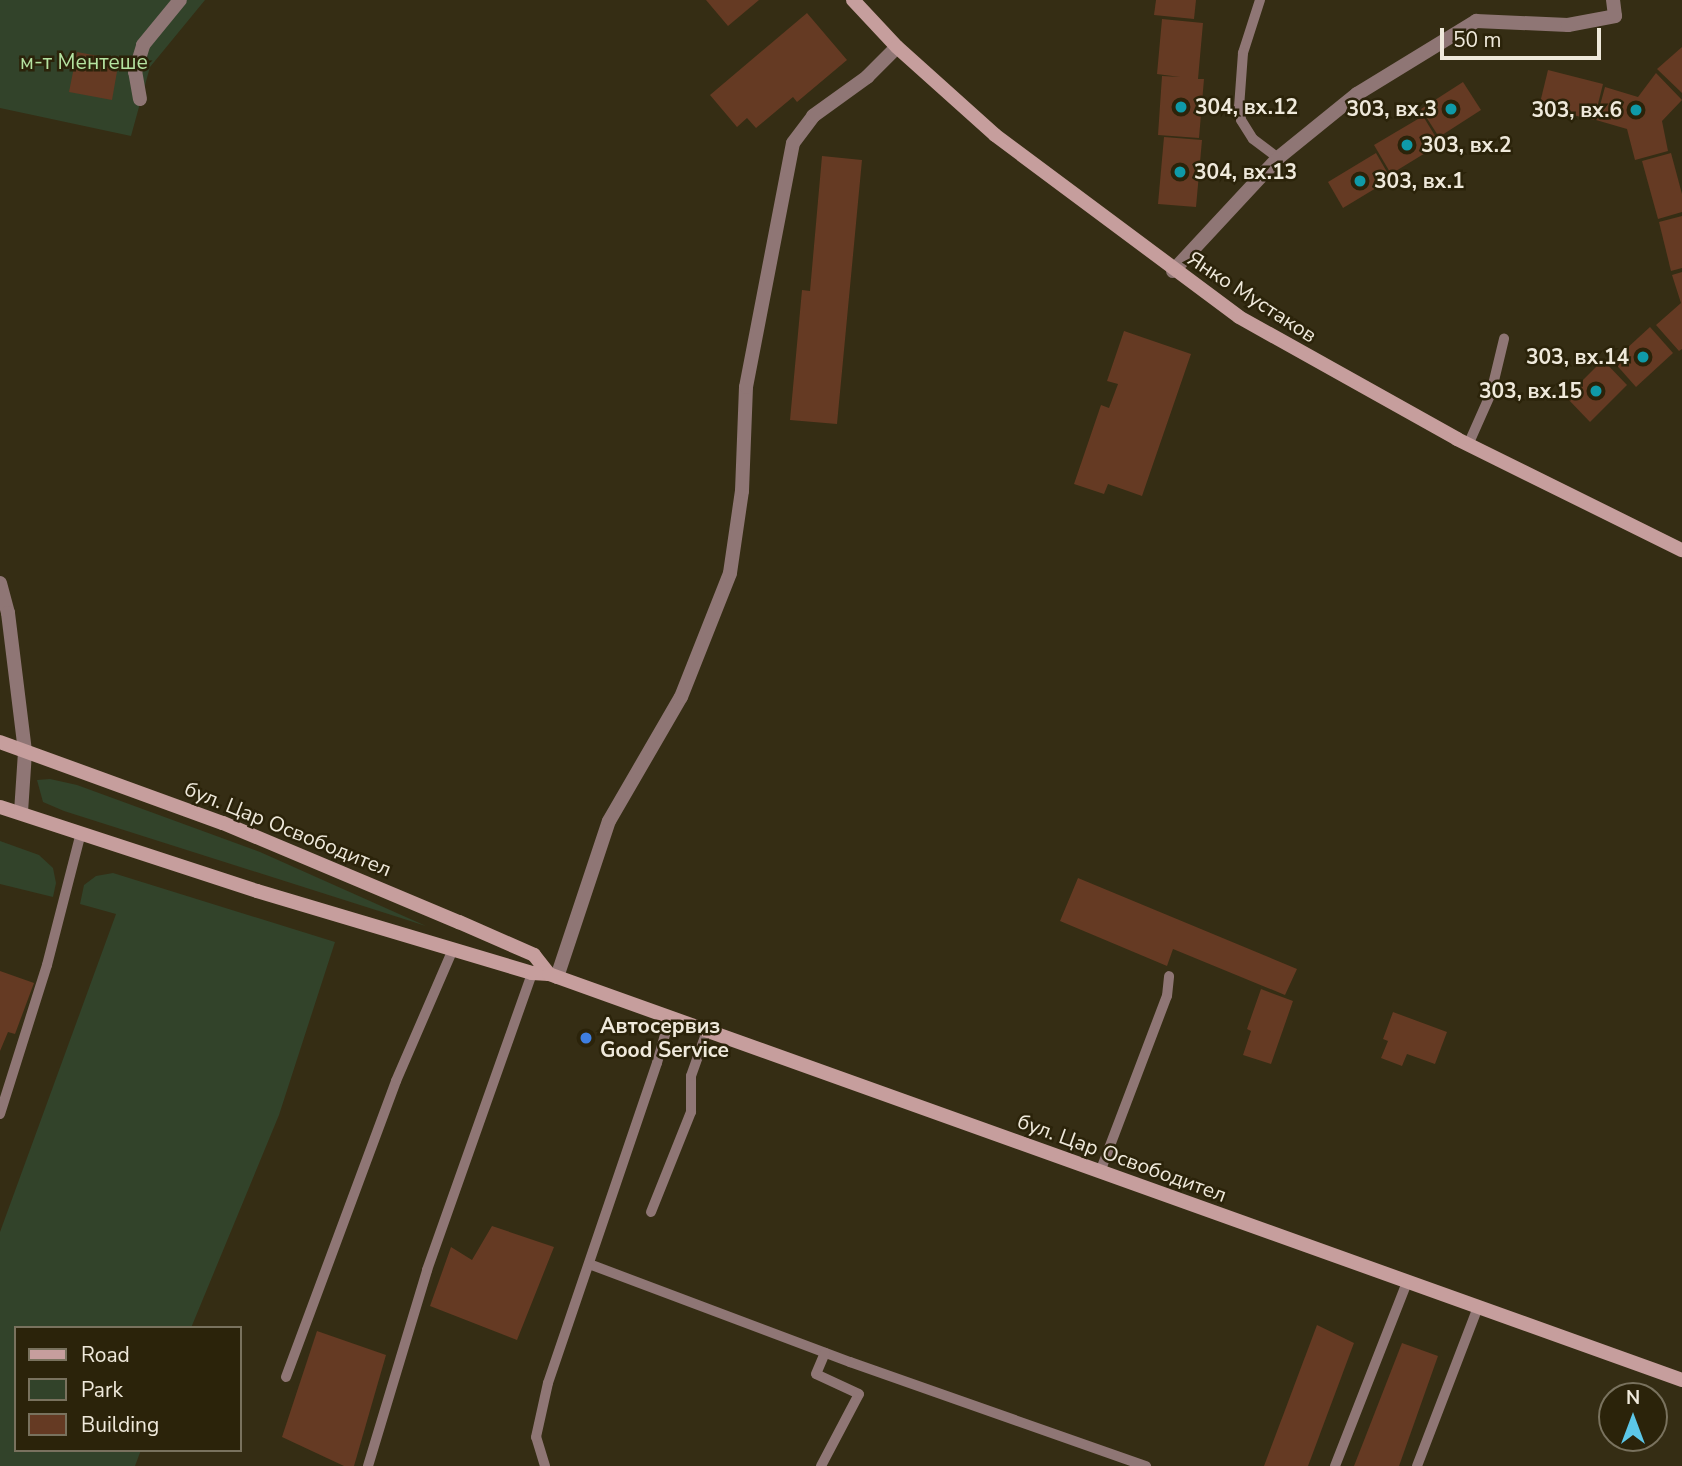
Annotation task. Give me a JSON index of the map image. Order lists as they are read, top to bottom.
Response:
{
  "streets": {
    "main road": ["Янко Мустаков", "бул. Цар Освободител"]
  },
  "parks": ["м-т Ментeше"],
  "places": [
    "304, вх.12",
    "303, вх.3",
    "303, вх.6",
    "303, вх.2",
    "304, вх.13",
    "303, вх.1",
    "303, вх.14",
    "303, вх.15",
    "Автосервиз Good Service"
  ],
  "legend": ["Road", "Park", "Building"],
  "scale_bar": "50 m",
  "north": "top"
}
